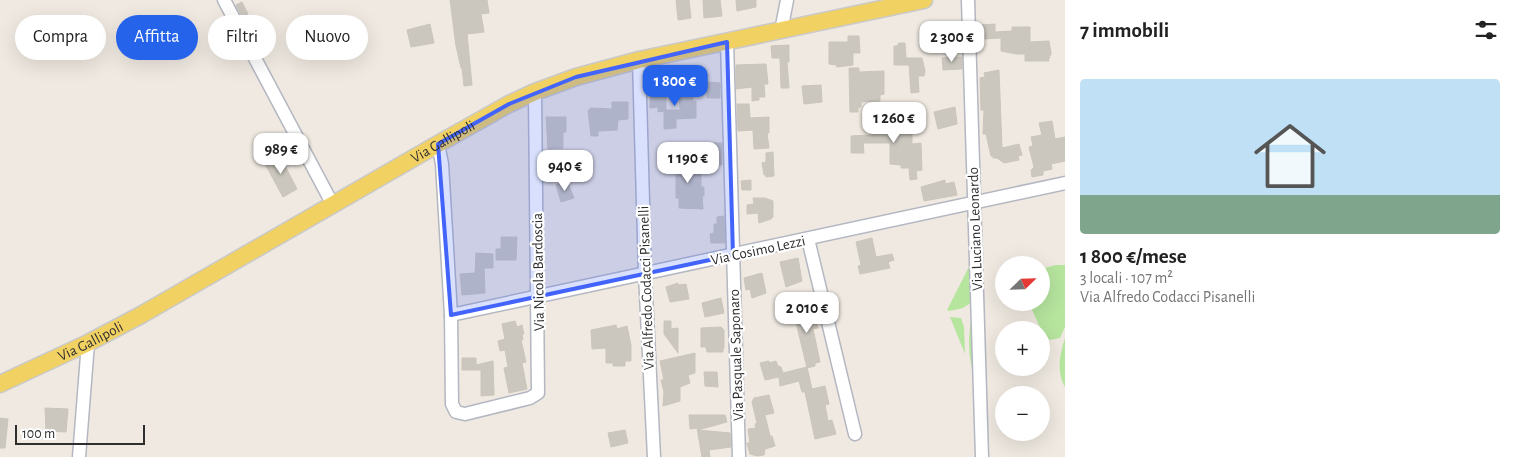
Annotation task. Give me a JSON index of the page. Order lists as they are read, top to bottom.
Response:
{
  "streets": {
    "main road": ["Via Gallipoli"],
    "street": [
      "Via Luciano Leonardo",
      "Via Cosimo Lezzi",
      "Via Nicola Bardoscia",
      "Via Alfredo Codacci Pisanelli",
      "Via Pasquale Saponaro"
    ]
  },
  "crossings": [
    ["Via Gallipoli", "Via Nicola Bardoscia"],
    ["Via Gallipoli", "Via Alfredo Codacci Pisanelli"],
    ["Via Gallipoli", "Via Pasquale Saponaro"],
    ["Via Luciano Leonardo", "Via Cosimo Lezzi"],
    ["Via Cosimo Lezzi", "Via Nicola Bardoscia"],
    ["Via Cosimo Lezzi", "Via Alfredo Codacci Pisanelli"],
    ["Via Cosimo Lezzi", "Via Pasquale Saponaro"]
  ],
  "scale_bar": "100 m",
  "north": "top right",
  "page": {
    "heading": "7 immobili",
    "chip": [
      "Compra",
      "Affitta",
      "Filtri",
      "Nuovo"
    ],
    "price": [
      "2 300 €",
      "1 800 €",
      "1 260 €",
      "989 €",
      "1 190 €",
      "940 €",
      "2 010 €"
    ],
    "list": [
      {
        "name": "1 800 €/mese",
        "note": "3 locali · 107 m² · Via Alfredo Codacci Pisanelli"
      }
    ],
    "map_buttons": ["+", "−"],
    "scale": "100 m"
  }
}
